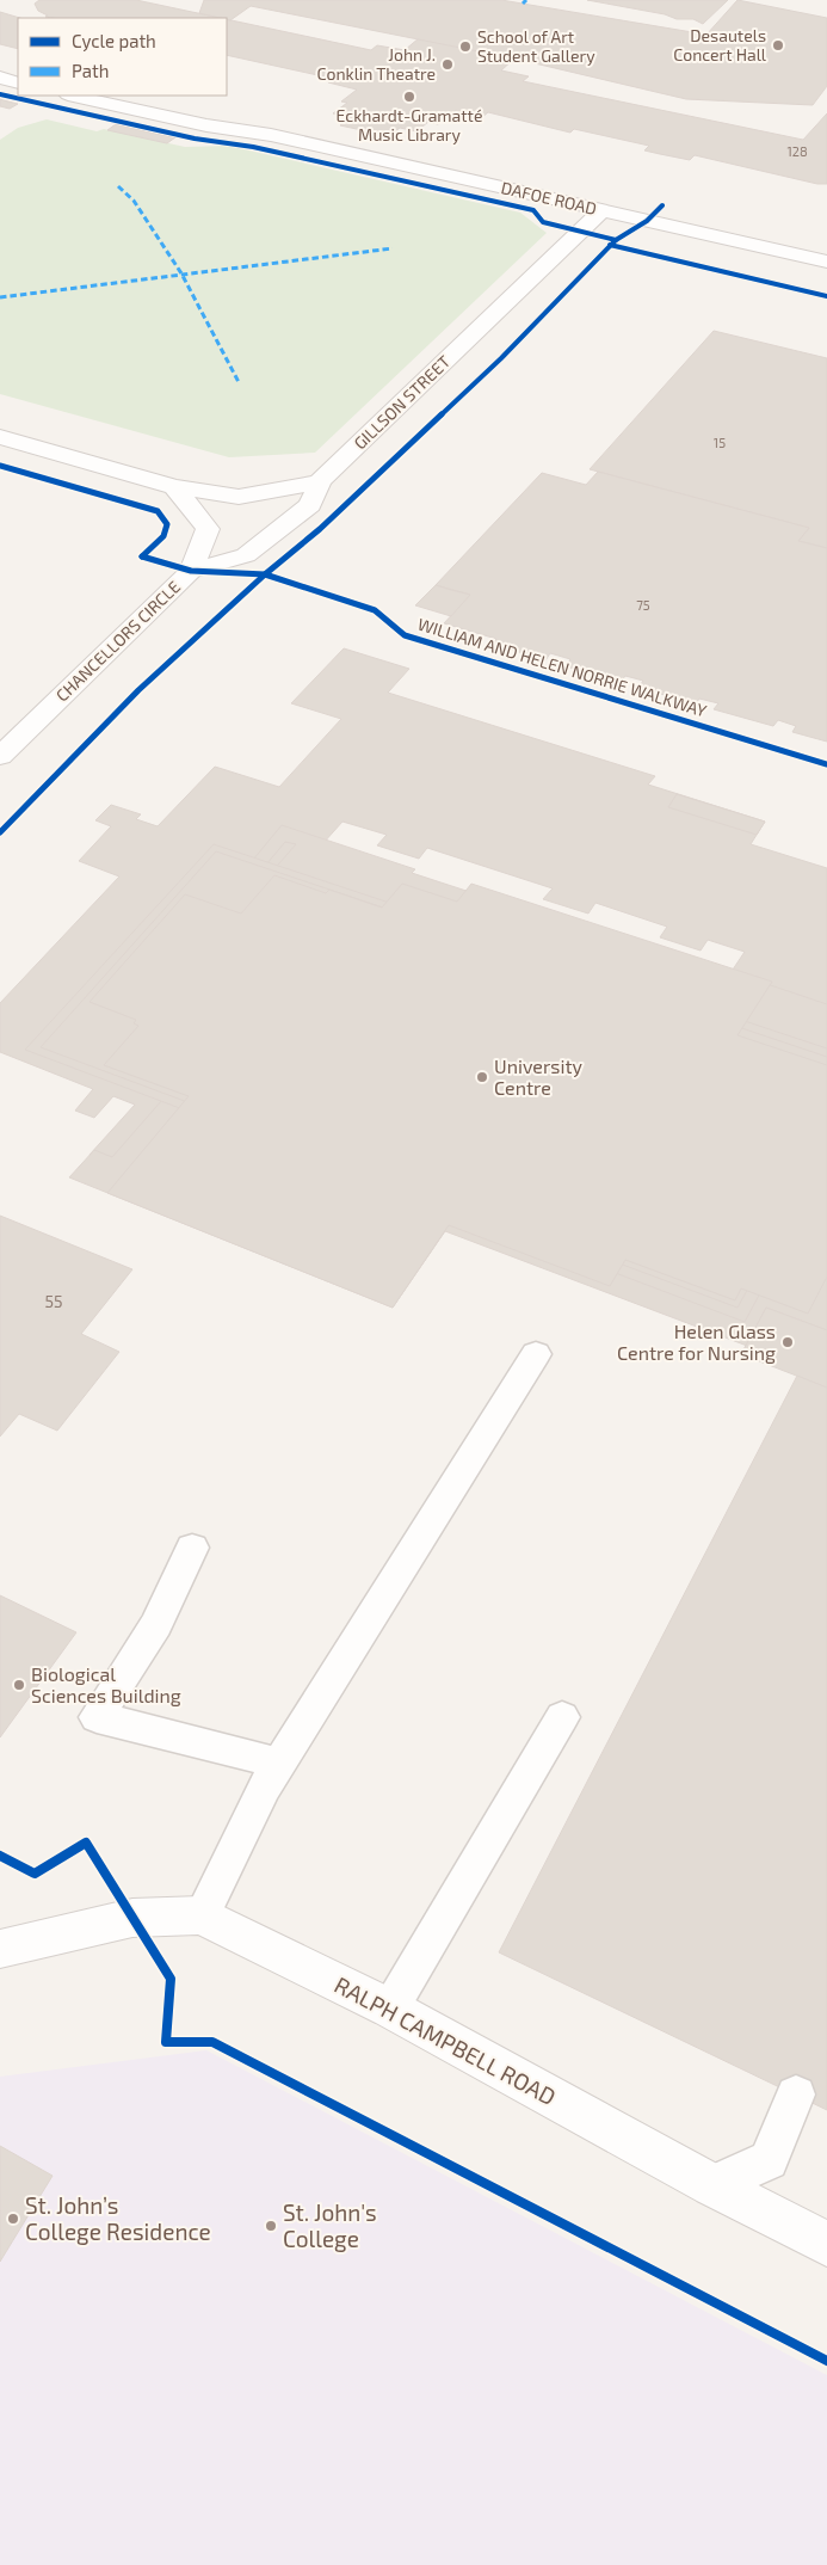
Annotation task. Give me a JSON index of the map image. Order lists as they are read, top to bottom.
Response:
{
  "streets": {
    "street": [
      "DAFOE ROAD",
      "GILLSON STREET",
      "CHANCELLORS CIRCLE",
      "RALPH CAMPBELL ROAD"
    ],
    "cycle path": ["WILLIAM AND HELEN NORRIE WALKWAY"]
  },
  "crossings": [
    ["DAFOE ROAD", "GILLSON STREET"],
    ["GILLSON STREET", "CHANCELLORS CIRCLE"]
  ],
  "places": [
    "Desautels Concert Hall",
    "School of Art Student Gallery",
    "John J. Conklin Theatre",
    "Eckhardt-Gramatté Music Library",
    "University Centre",
    "Helen Glass Centre for Nursing",
    "Biological Sciences Building",
    "St. John’s College Residence",
    "St. John's College"
  ],
  "house_numbers": [
    "128",
    "15",
    "75",
    "55"
  ],
  "legend": ["Cycle path", "Path"]
}
